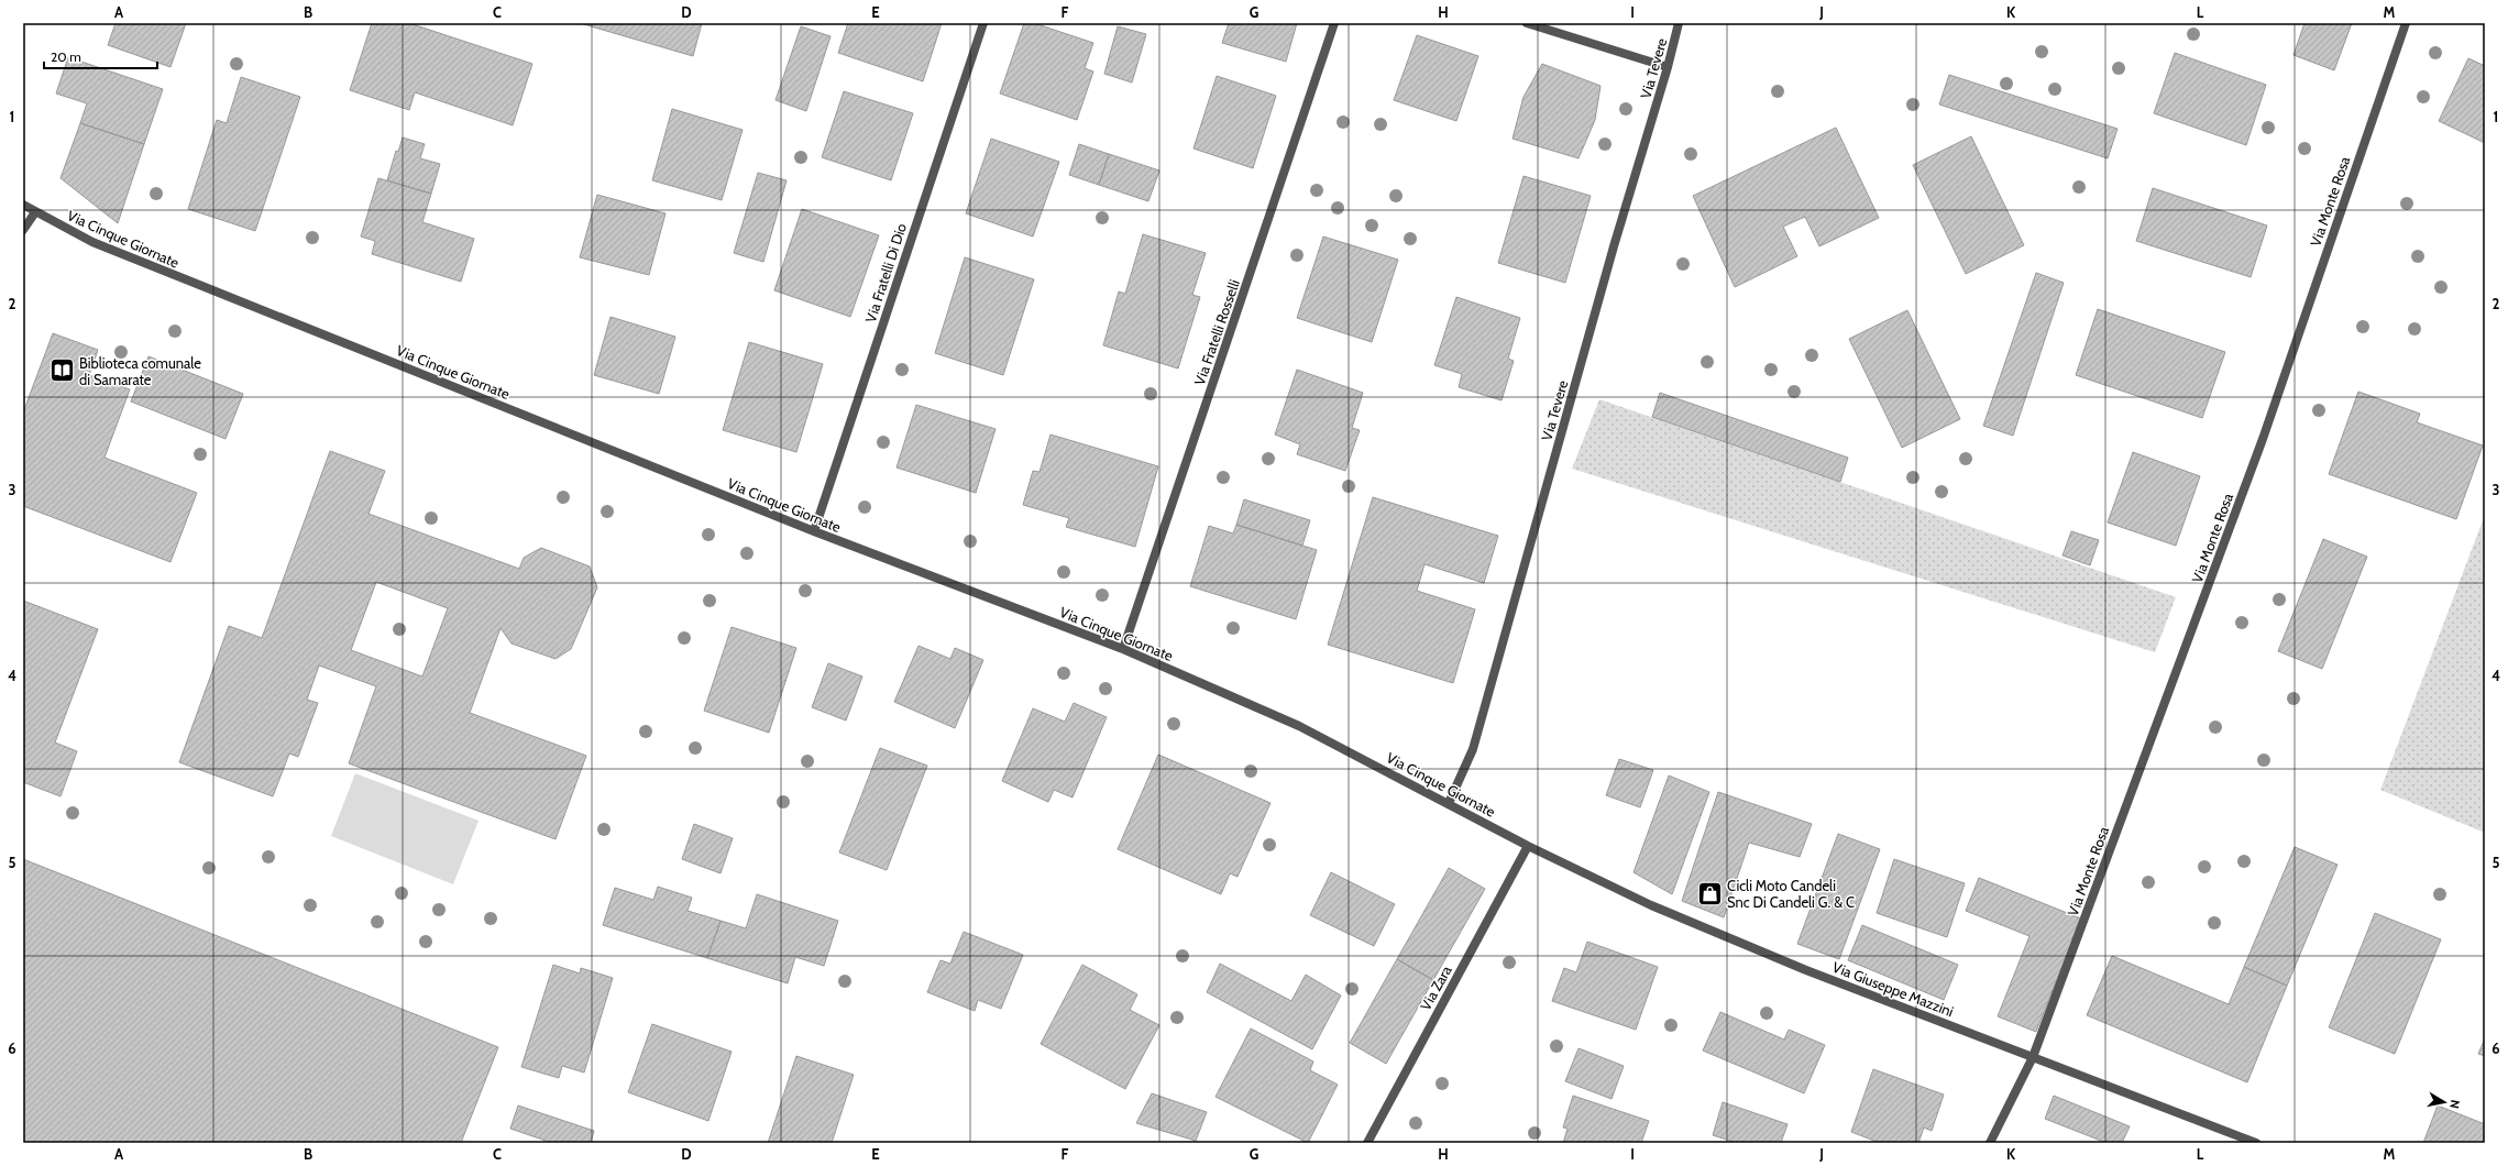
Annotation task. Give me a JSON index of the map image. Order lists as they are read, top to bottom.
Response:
{
  "streets": {
    "street": [
      "Via Tevere",
      "Via Monte Rosa",
      "Via Cinque Giornate",
      "Via Fratelli Di Dio",
      "Via Fratelli Rosselli",
      "Via Zara",
      "Via Giuseppe Mazzini"
    ]
  },
  "crossings": [
    ["Via Tevere", "Via Cinque Giornate"],
    ["Via Monte Rosa", "Via Giuseppe Mazzini"],
    ["Via Cinque Giornate", "Via Fratelli Di Dio"],
    ["Via Cinque Giornate", "Via Fratelli Rosselli"],
    ["Via Cinque Giornate", "Via Zara"],
    ["Via Cinque Giornate", "Via Giuseppe Mazzini"],
    ["Via Zara", "Via Giuseppe Mazzini"]
  ],
  "places": {
    "library": ["Biblioteca comunale di Samarate"],
    "shop": ["Cicli Moto Candeli Snc Di Candeli G. & C"]
  },
  "scale_bar": "20 m",
  "north": "right",
  "grid": {
    "columns": [
      "A",
      "B",
      "C",
      "D",
      "E",
      "F",
      "G",
      "H",
      "I",
      "J",
      "K",
      "L",
      "M"
    ],
    "rows": [
      "1",
      "2",
      "3",
      "4",
      "5",
      "6"
    ]
  }
}
